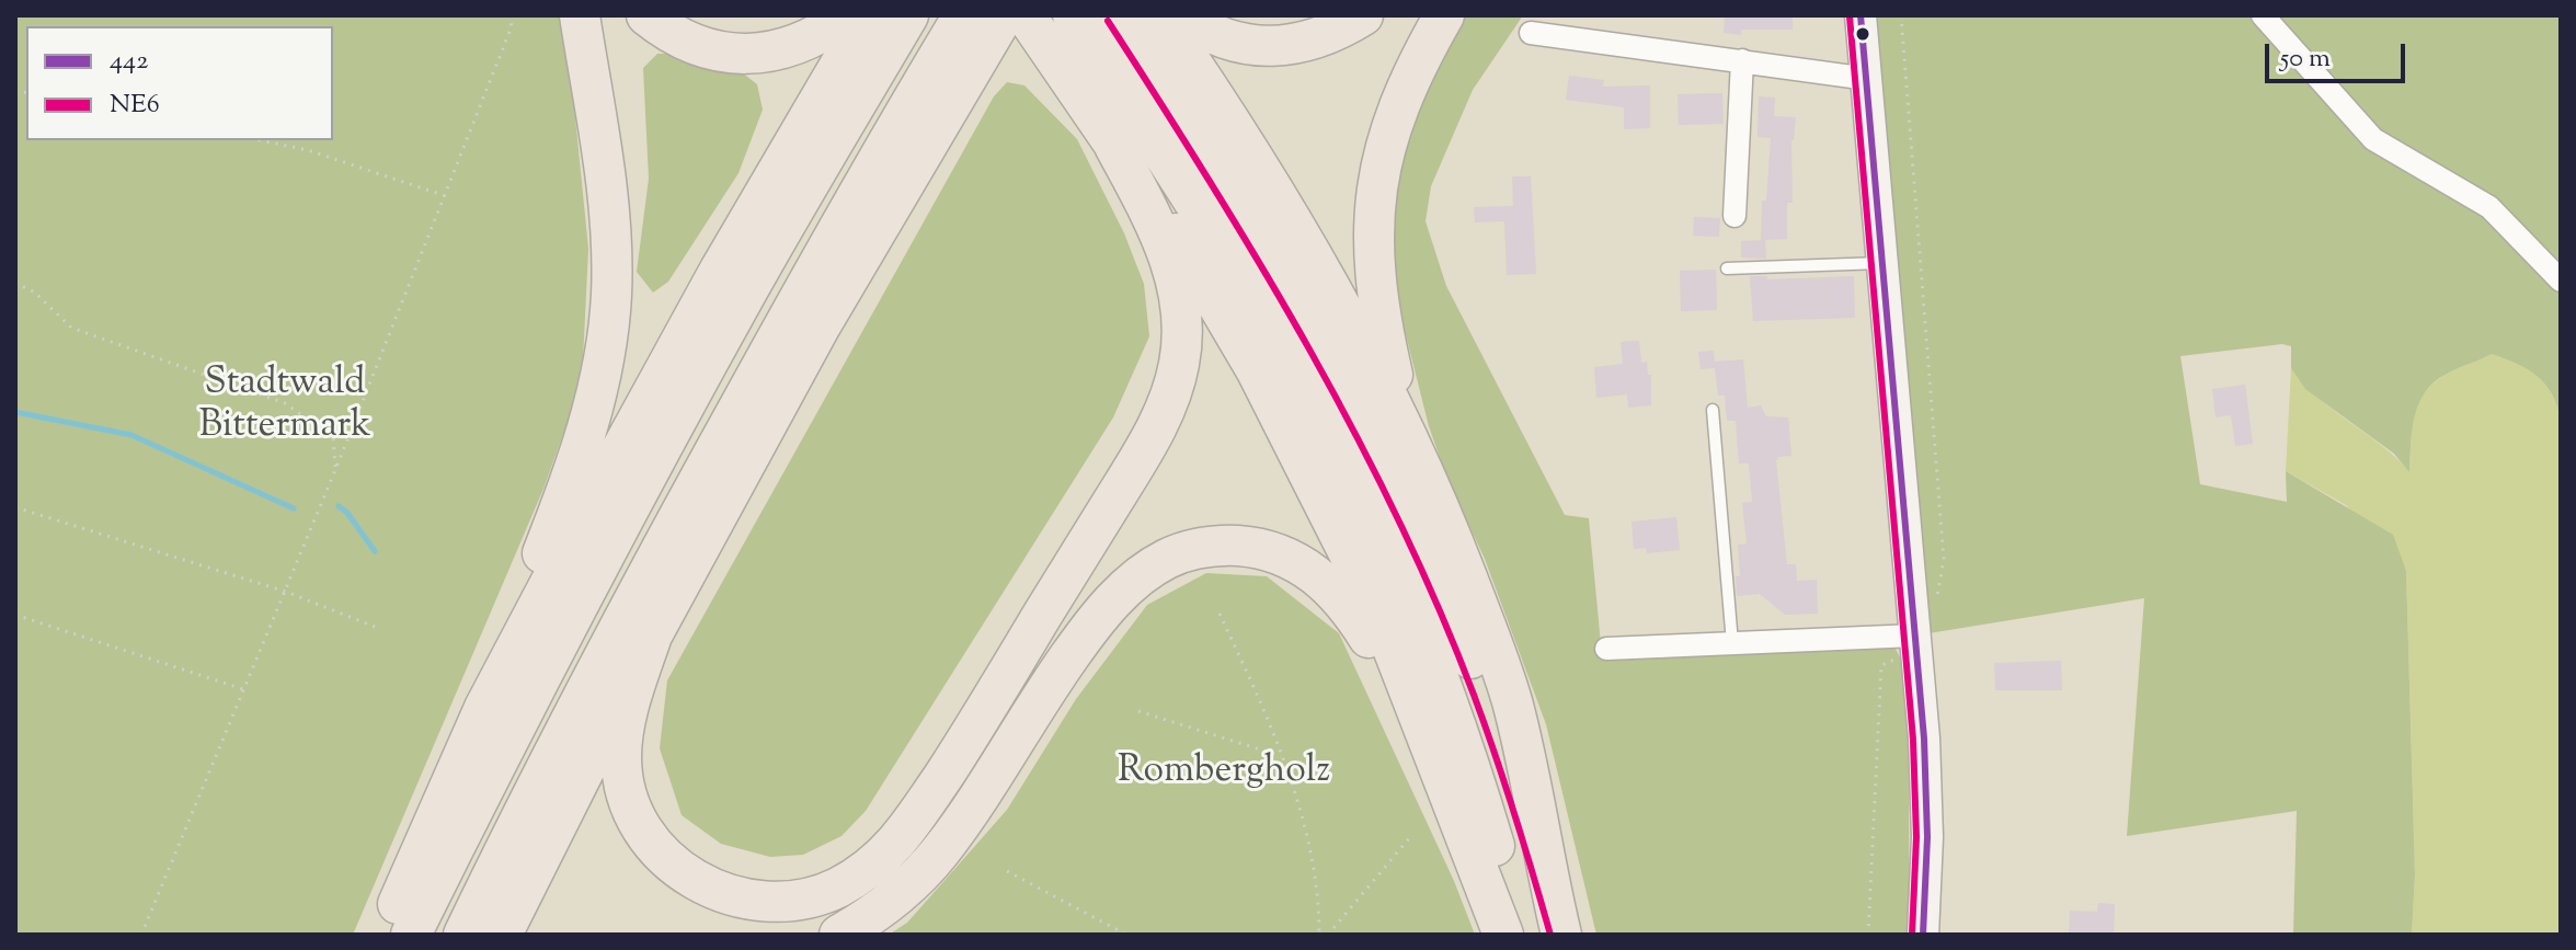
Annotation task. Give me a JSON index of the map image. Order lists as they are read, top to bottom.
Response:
{
  "parks": ["Stadtwald Bittermark", "Rombergholz"],
  "lines": ["transit line 442", "transit line NE6"],
  "legend": ["442", "NE6"],
  "scale_bar": "50 m"
}
